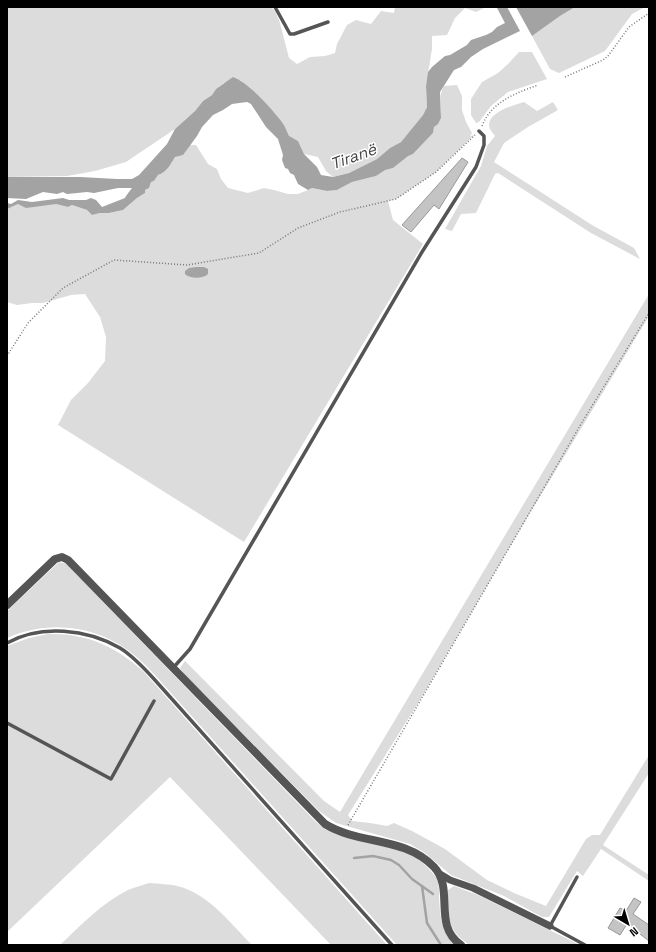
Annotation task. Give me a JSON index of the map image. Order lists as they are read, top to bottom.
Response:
{
  "water": ["Tiranë"],
  "north": "bottom right"
}
